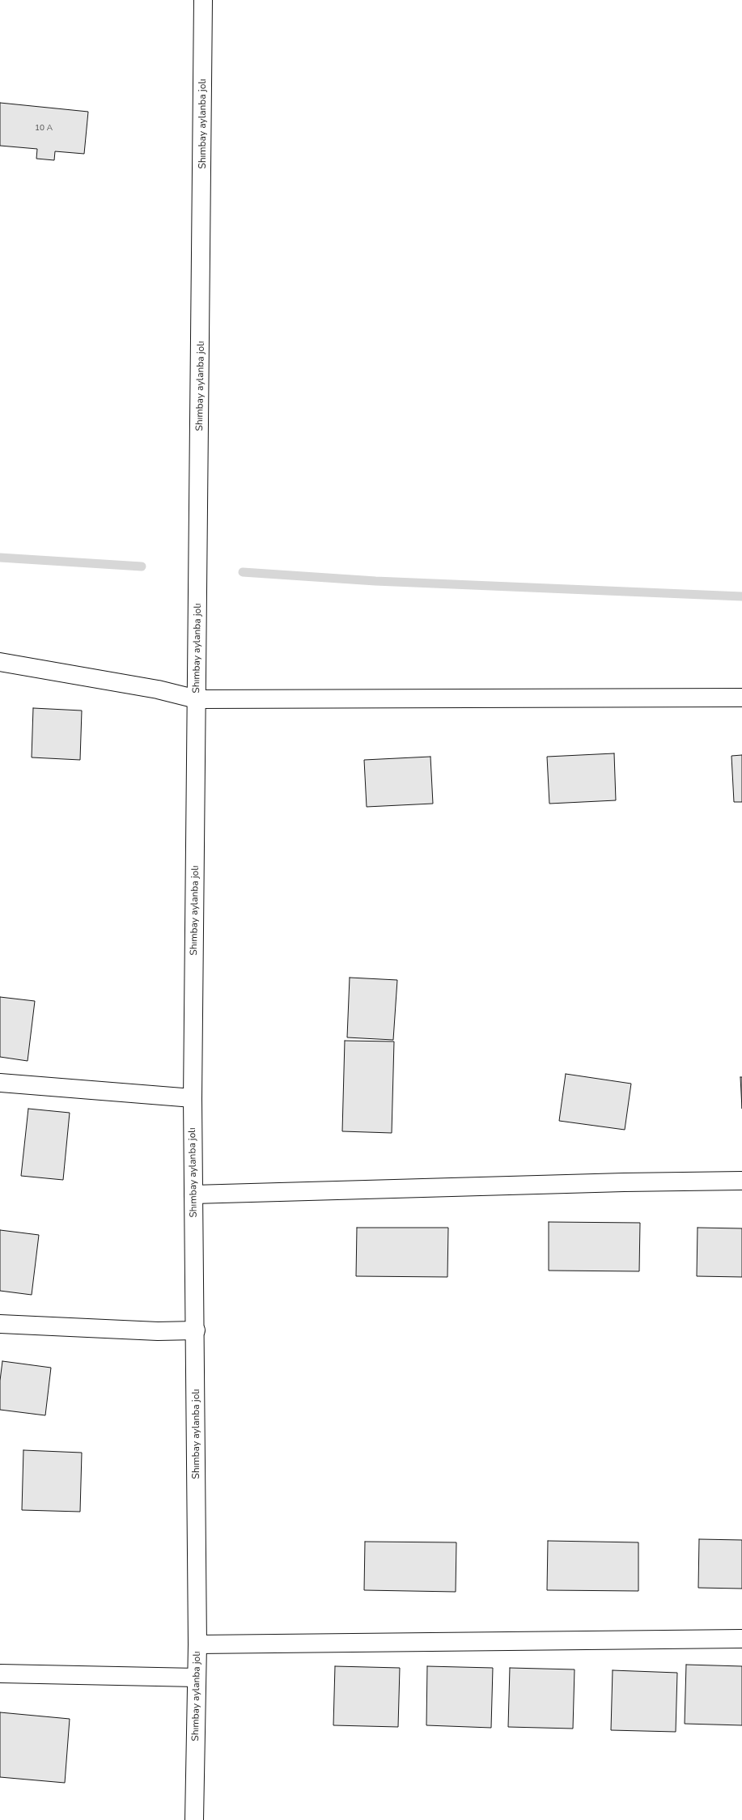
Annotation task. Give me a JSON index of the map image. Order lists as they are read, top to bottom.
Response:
{
  "streets": {
    "street": ["Shımbay aylanba jolı"]
  },
  "house_numbers": ["10 А"]
}
